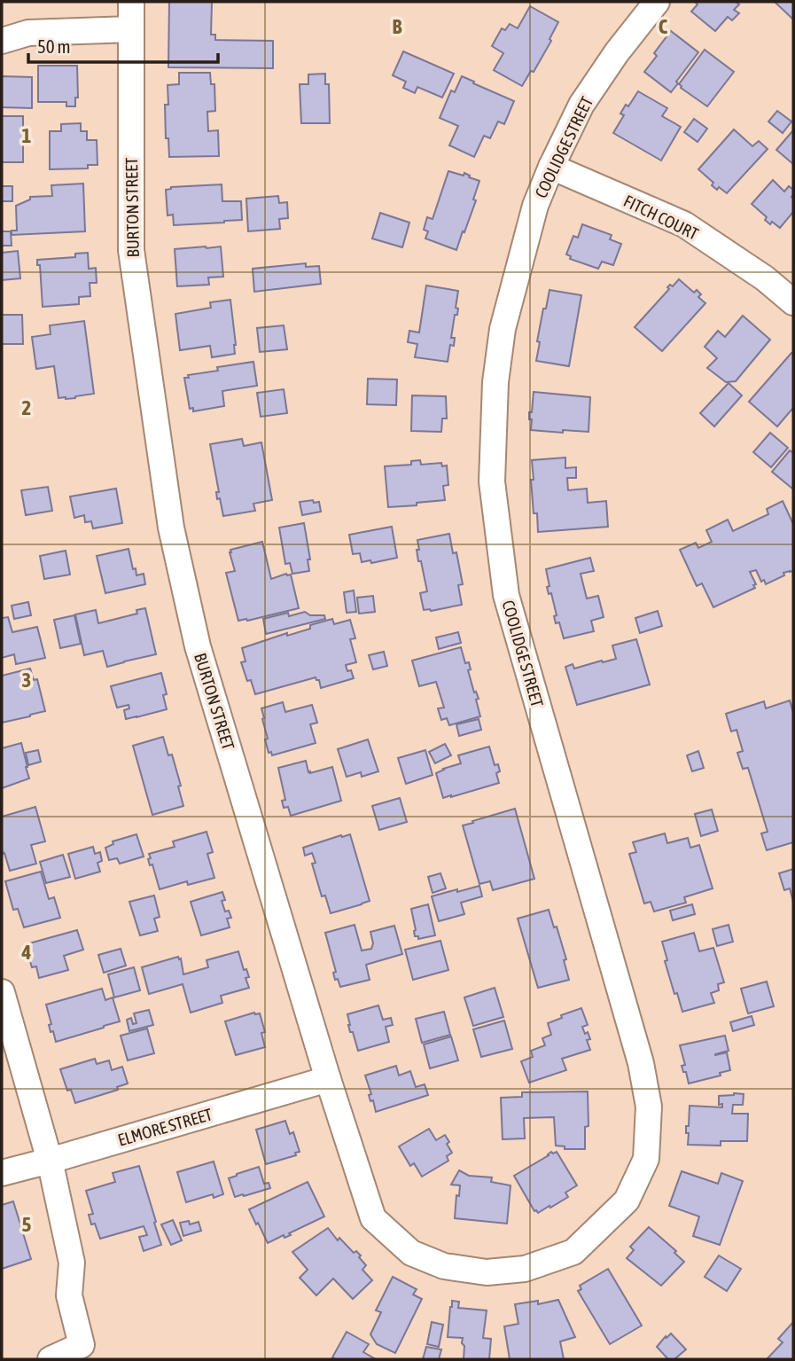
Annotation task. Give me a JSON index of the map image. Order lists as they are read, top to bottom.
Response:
{
  "streets": {
    "street": [
      "COOLIDGE STREET",
      "BURTON STREET",
      "FITCH COURT",
      "ELMORE STREET"
    ]
  },
  "crossings": [
    ["COOLIDGE STREET", "BURTON STREET"],
    ["COOLIDGE STREET", "FITCH COURT"],
    ["BURTON STREET", "ELMORE STREET"]
  ],
  "scale_bar": "50 m",
  "grid": {
    "columns": ["B", "C"],
    "rows": [
      "1",
      "2",
      "3",
      "4",
      "5"
    ]
  }
}
